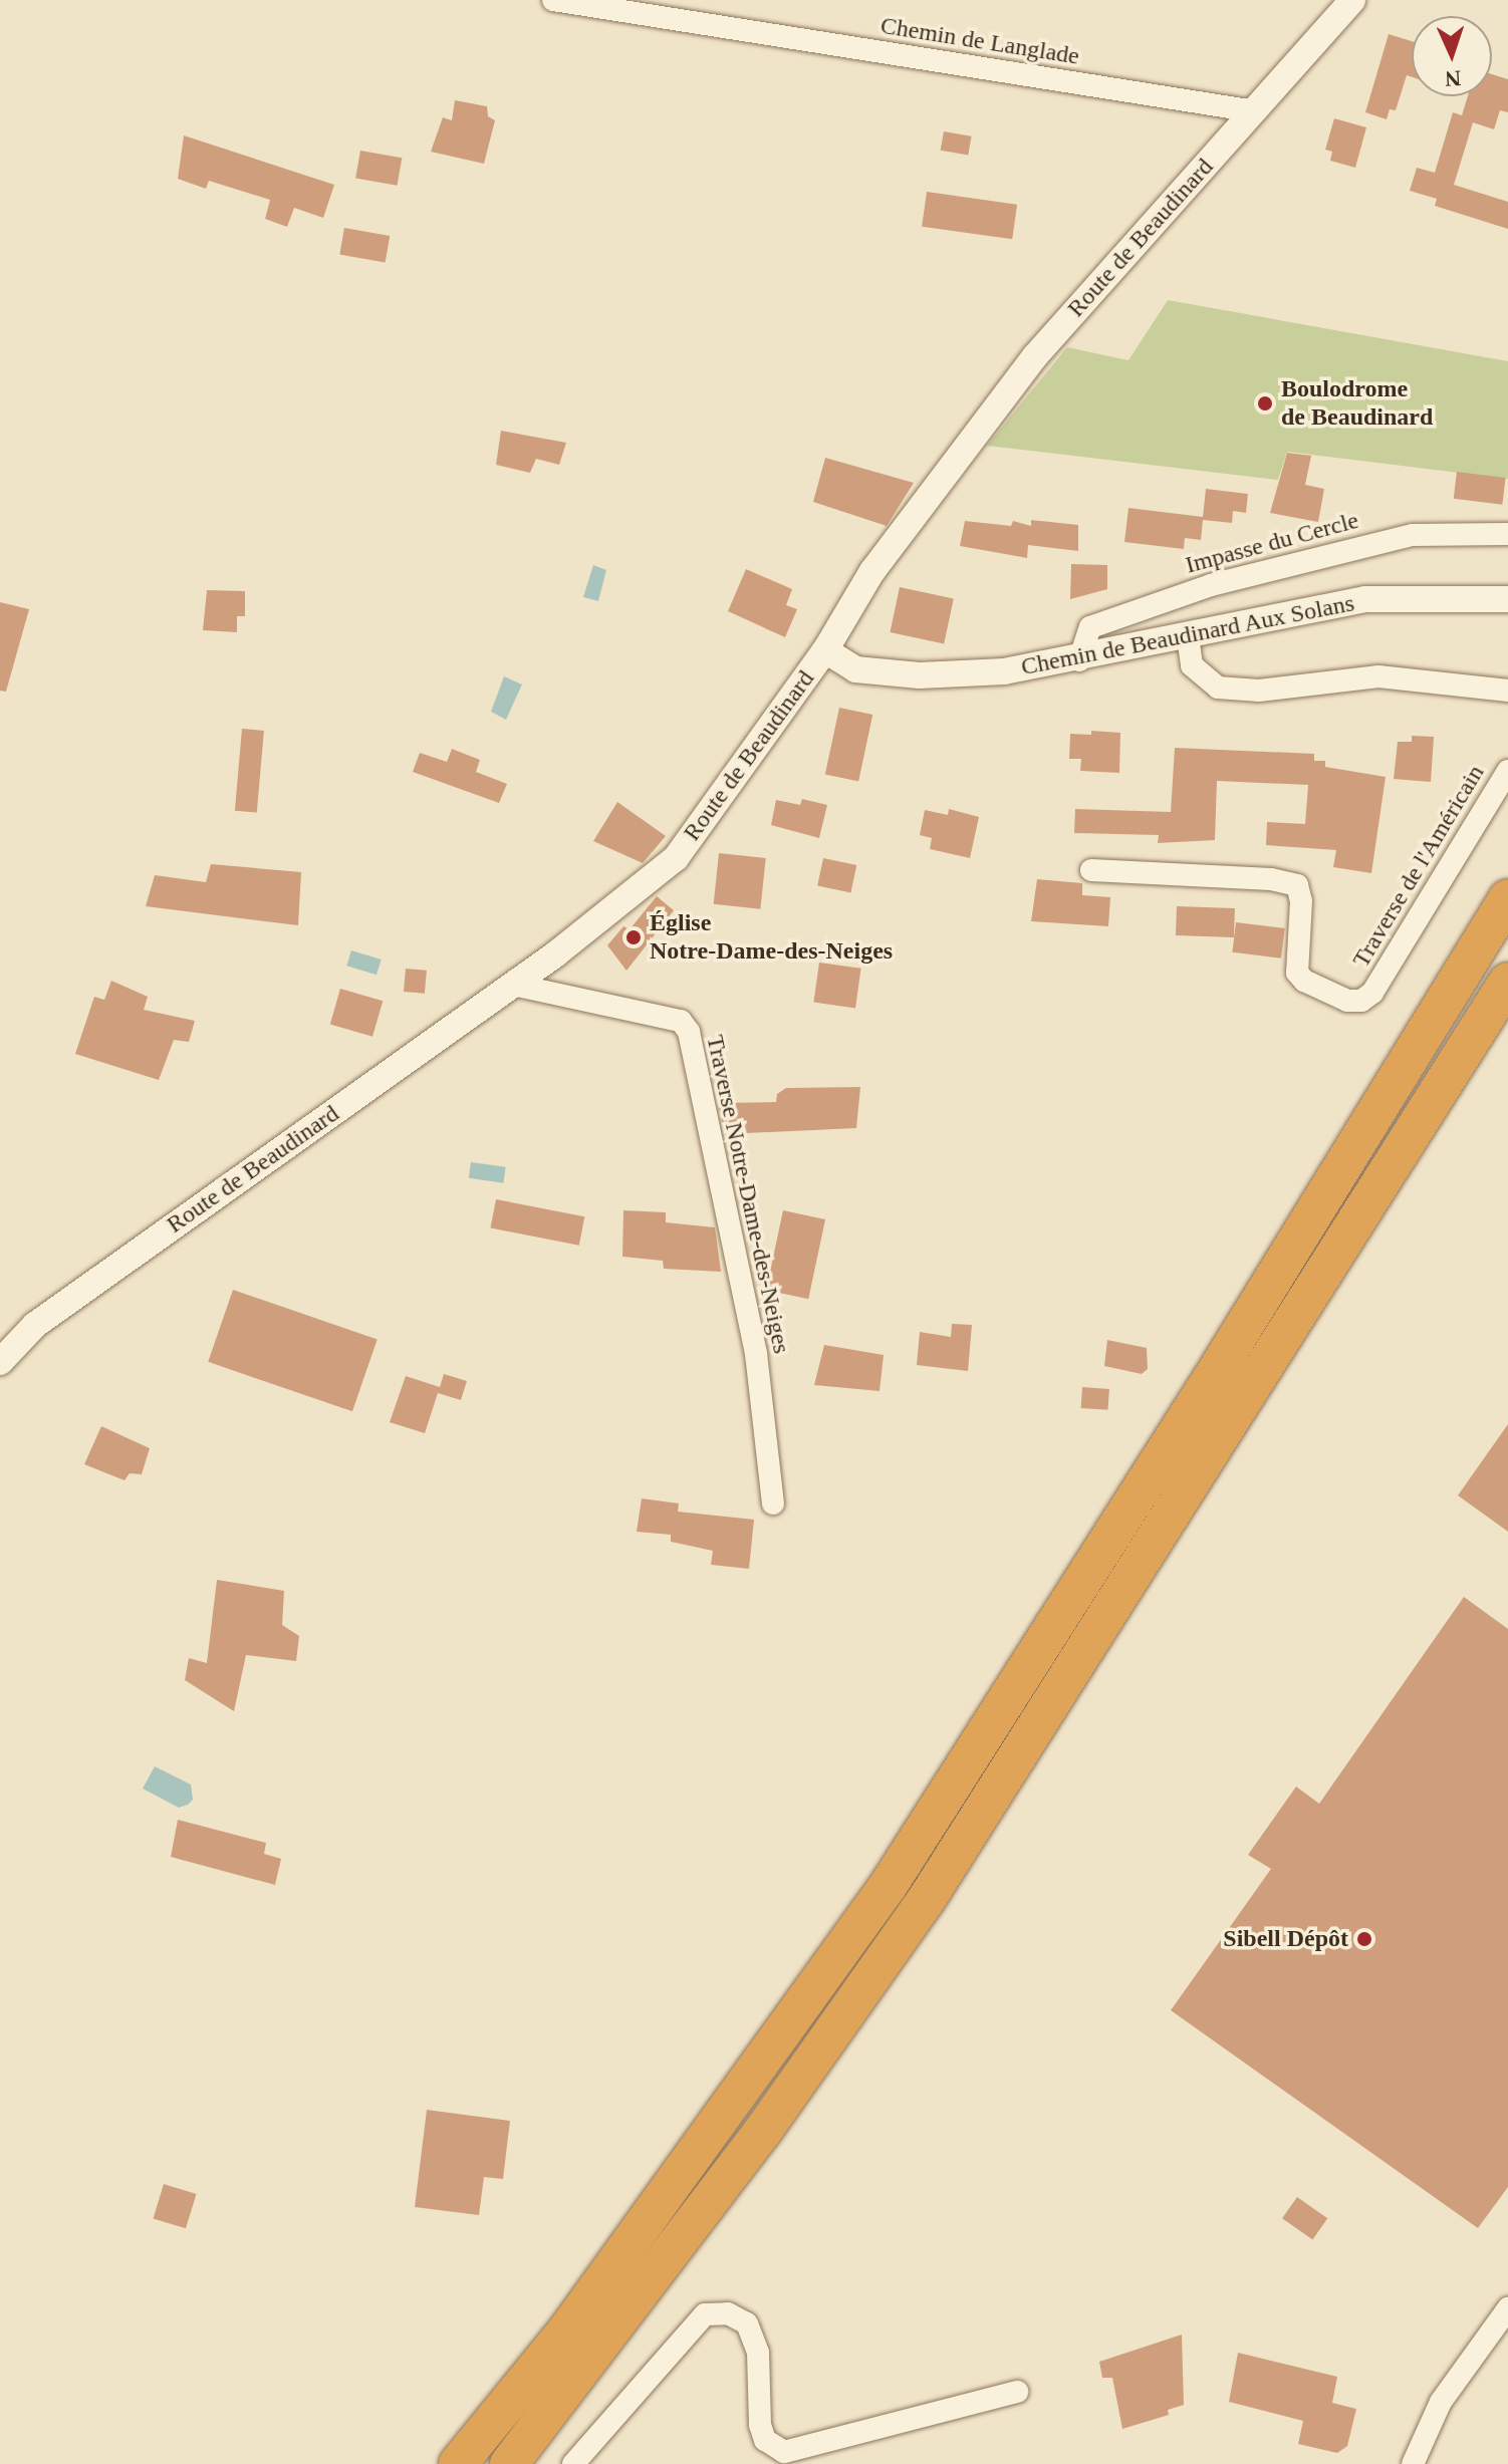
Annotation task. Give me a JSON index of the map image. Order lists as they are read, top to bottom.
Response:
{
  "streets": {
    "street": [
      "Chemin de Langlade",
      "Route de Beaudinard",
      "Impasse du Cercle",
      "Chemin de Beaudinard Aux Solans",
      "Traverse de l'Américain",
      "Traverse Notre-Dame-des-Neiges"
    ]
  },
  "crossings": [
    ["Chemin de Langlade", "Route de Beaudinard"],
    ["Route de Beaudinard", "Chemin de Beaudinard Aux Solans"],
    ["Route de Beaudinard", "Traverse Notre-Dame-des-Neiges"],
    ["Impasse du Cercle", "Chemin de Beaudinard Aux Solans"]
  ],
  "places": ["Boulodrome de Beaudinard", "Église Notre-Dame-des-Neiges", "Sibell Dépôt"],
  "north": "bottom"
}
